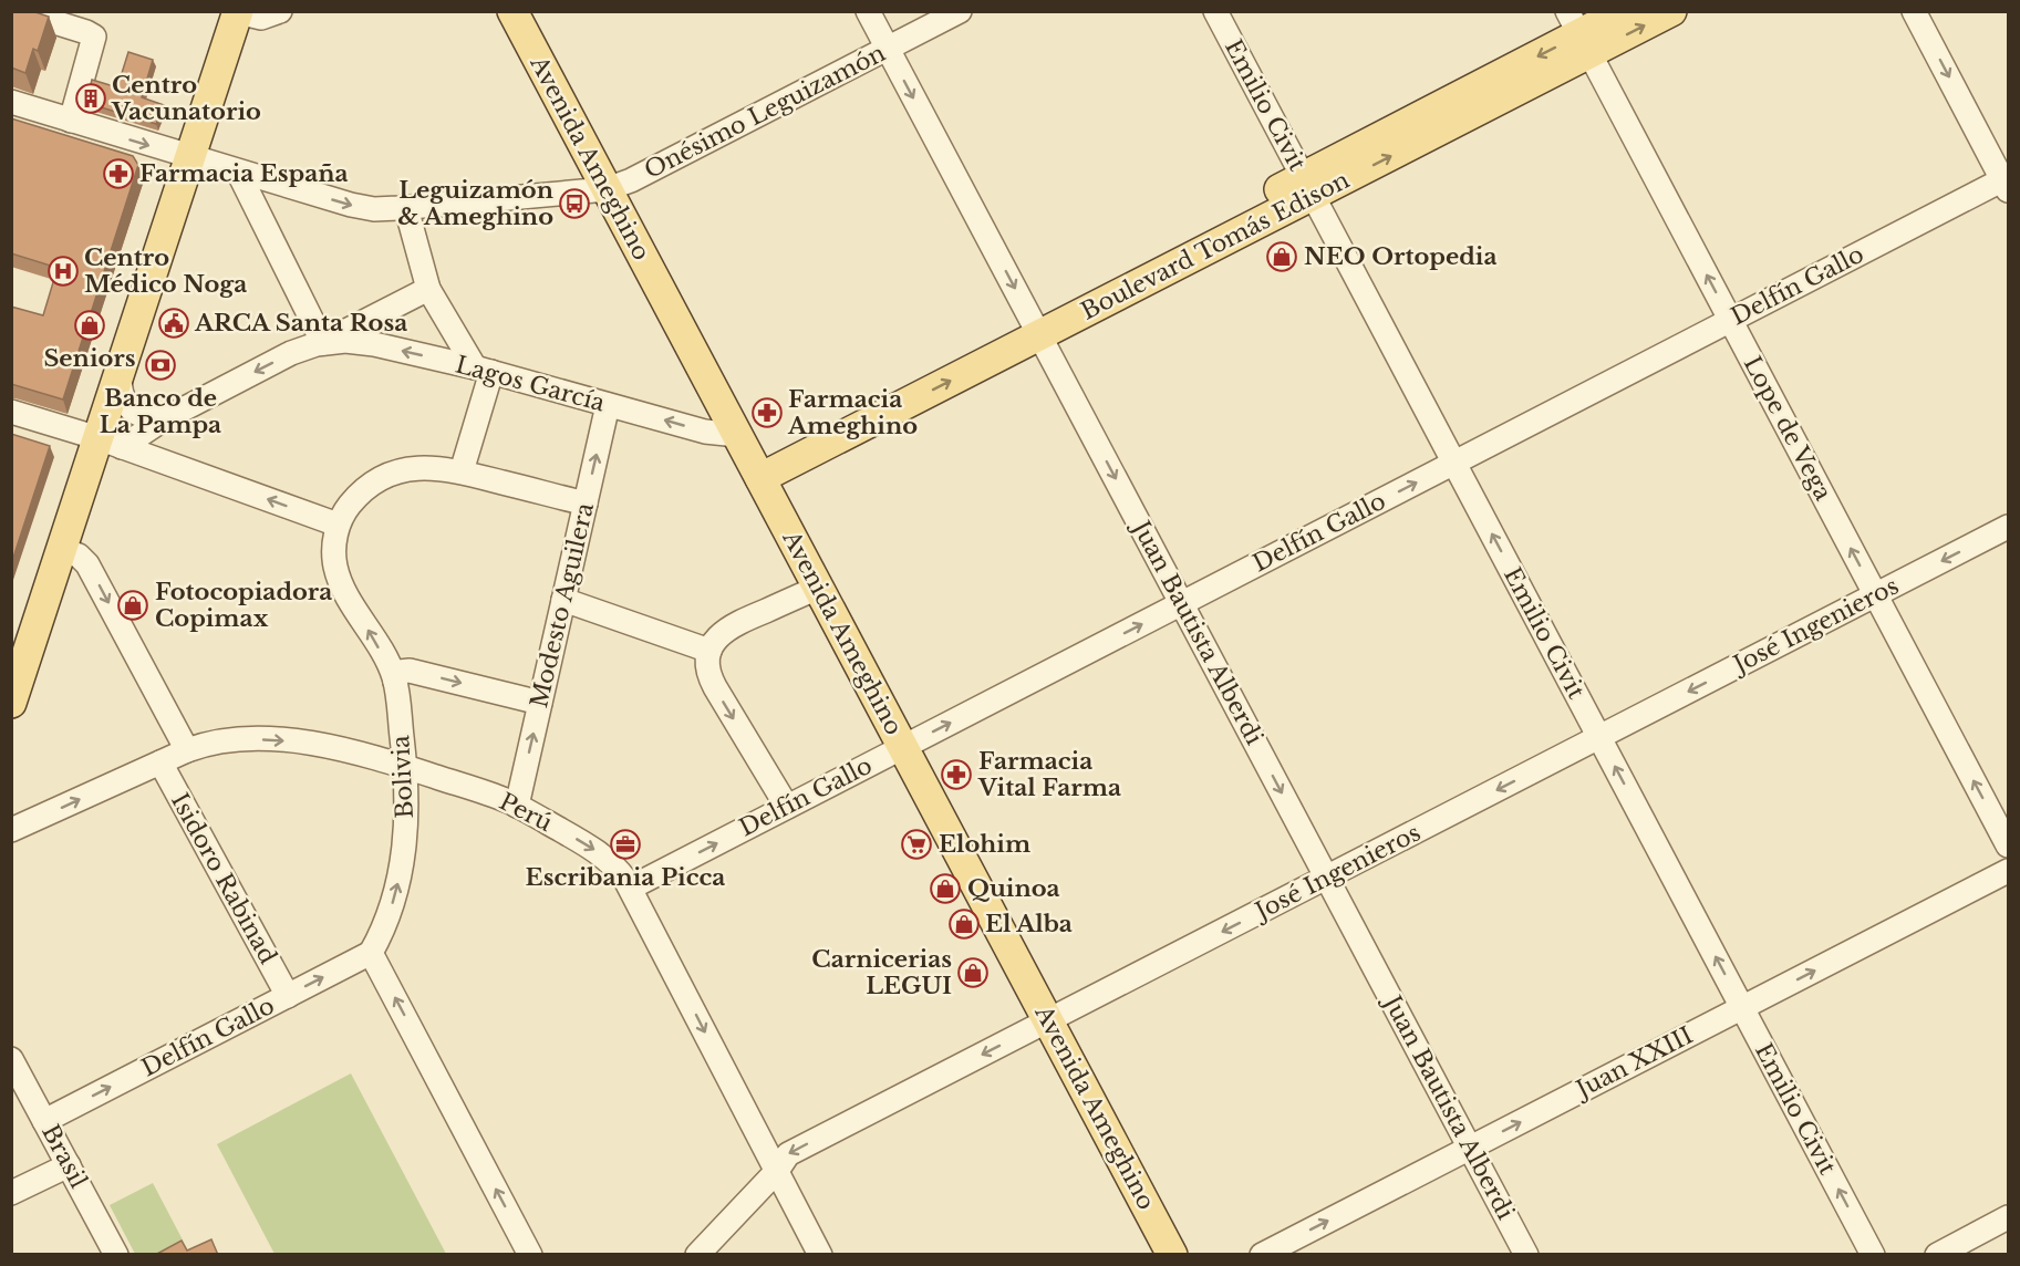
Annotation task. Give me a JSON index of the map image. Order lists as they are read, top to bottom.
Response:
{
  "streets": {
    "main road": ["Avenida Ameghino", "Boulevard Tomás Edison"],
    "street": [
      "Emilio Civit",
      "Onésimo Leguizamón",
      "Delfín Gallo",
      "Lagos García",
      "Lope de Vega",
      "Modesto Aguilera",
      "José Ingenieros",
      "Juan Bautista Alberdi",
      "Bolivia",
      "Perú",
      "Isidoro Rabinad",
      "Juan XXIII",
      "Brasil"
    ]
  },
  "crossings": [
    ["Emilio Civit", "Boulevard Tomás Edison"],
    ["Emilio Civit", "Delfín Gallo"],
    ["Emilio Civit", "José Ingenieros"],
    ["Emilio Civit", "Juan XXIII"],
    ["Onésimo Leguizamón", "Avenida Ameghino"],
    ["Onésimo Leguizamón", "Juan Bautista Alberdi"],
    ["Avenida Ameghino", "Boulevard Tomás Edison"],
    ["Avenida Ameghino", "Delfín Gallo"],
    ["Avenida Ameghino", "Lagos García"],
    ["Avenida Ameghino", "José Ingenieros"],
    ["Boulevard Tomás Edison", "Lagos García"],
    ["Boulevard Tomás Edison", "Lope de Vega"],
    ["Boulevard Tomás Edison", "Juan Bautista Alberdi"],
    ["Delfín Gallo", "Lope de Vega"],
    ["Delfín Gallo", "Juan Bautista Alberdi"],
    ["Delfín Gallo", "Bolivia"],
    ["Delfín Gallo", "Perú"],
    ["Delfín Gallo", "Isidoro Rabinad"],
    ["Delfín Gallo", "Brasil"],
    ["Lagos García", "Modesto Aguilera"],
    ["Lope de Vega", "José Ingenieros"],
    ["Modesto Aguilera", "Perú"],
    ["José Ingenieros", "Juan Bautista Alberdi"],
    ["José Ingenieros", "Perú"],
    ["Juan Bautista Alberdi", "Juan XXIII"],
    ["Bolivia", "Perú"],
    ["Perú", "Isidoro Rabinad"]
  ],
  "one_way": [
    "Emilio Civit",
    "Delfín Gallo",
    "Lope de Vega",
    "José Ingenieros",
    "Juan Bautista Alberdi",
    "Bolivia",
    "Perú",
    "Juan XXIII"
  ],
  "places": {
    "building": ["Centro Vacunatorio"],
    "pharmacy": ["Farmacia España", "Farmacia Ameghino", "Farmacia Vital Farma"],
    "bus stop": ["Leguizamón & Ameghino"],
    "shop": [
      "NEO Ortopedia",
      "Seniors",
      "Fotocopiadora Copimax",
      "Quinoa",
      "El Alba",
      "Carnicerias LEGUI"
    ],
    "hospital": ["Centro Médico Noga"],
    "public building": ["ARCA Santa Rosa"],
    "bank": ["Banco de La Pampa"],
    "office": ["Escribania Picca"],
    "supermarket": ["Elohim"]
  }
}
